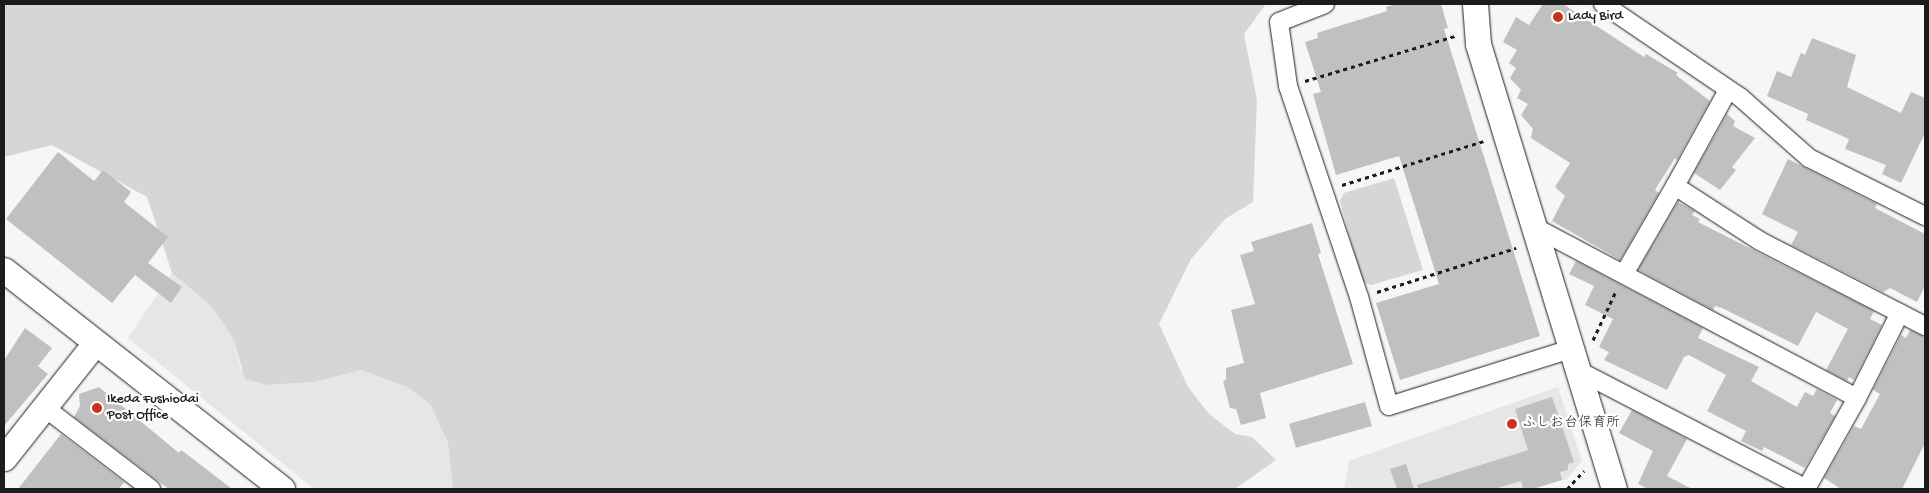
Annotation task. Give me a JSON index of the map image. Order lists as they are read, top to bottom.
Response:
{
  "places": ["Lady Bird", "Ikeda Fushiodai Post Office", "ふしお台保育所"]
}
